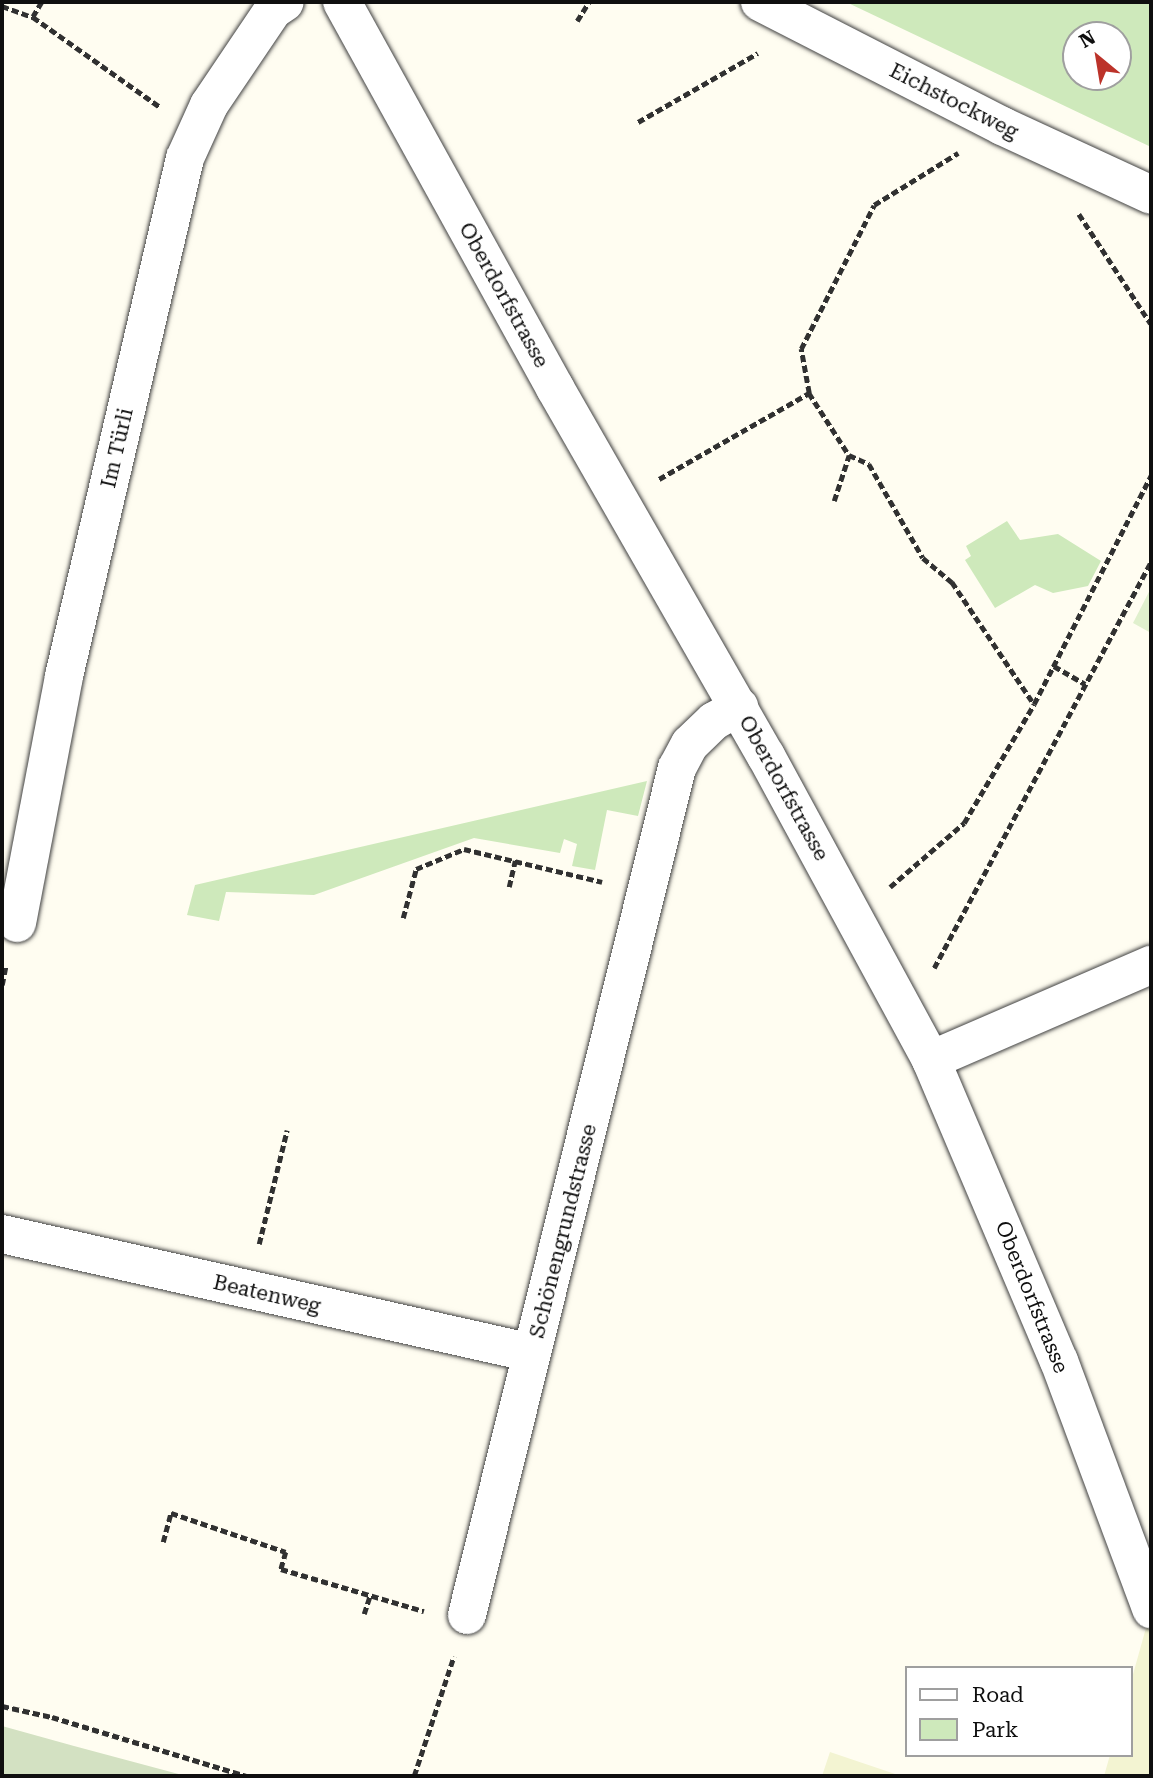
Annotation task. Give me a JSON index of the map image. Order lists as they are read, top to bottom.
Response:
{
  "streets": {
    "street": [
      "Eichstockweg",
      "Oberdorfstrasse",
      "Im Türli",
      "Schönengrundstrasse",
      "Beatenweg"
    ]
  },
  "crossings": [
    ["Oberdorfstrasse", "Schönengrundstrasse"],
    ["Schönengrundstrasse", "Beatenweg"]
  ],
  "legend": ["Road", "Park"],
  "north": "top left"
}
